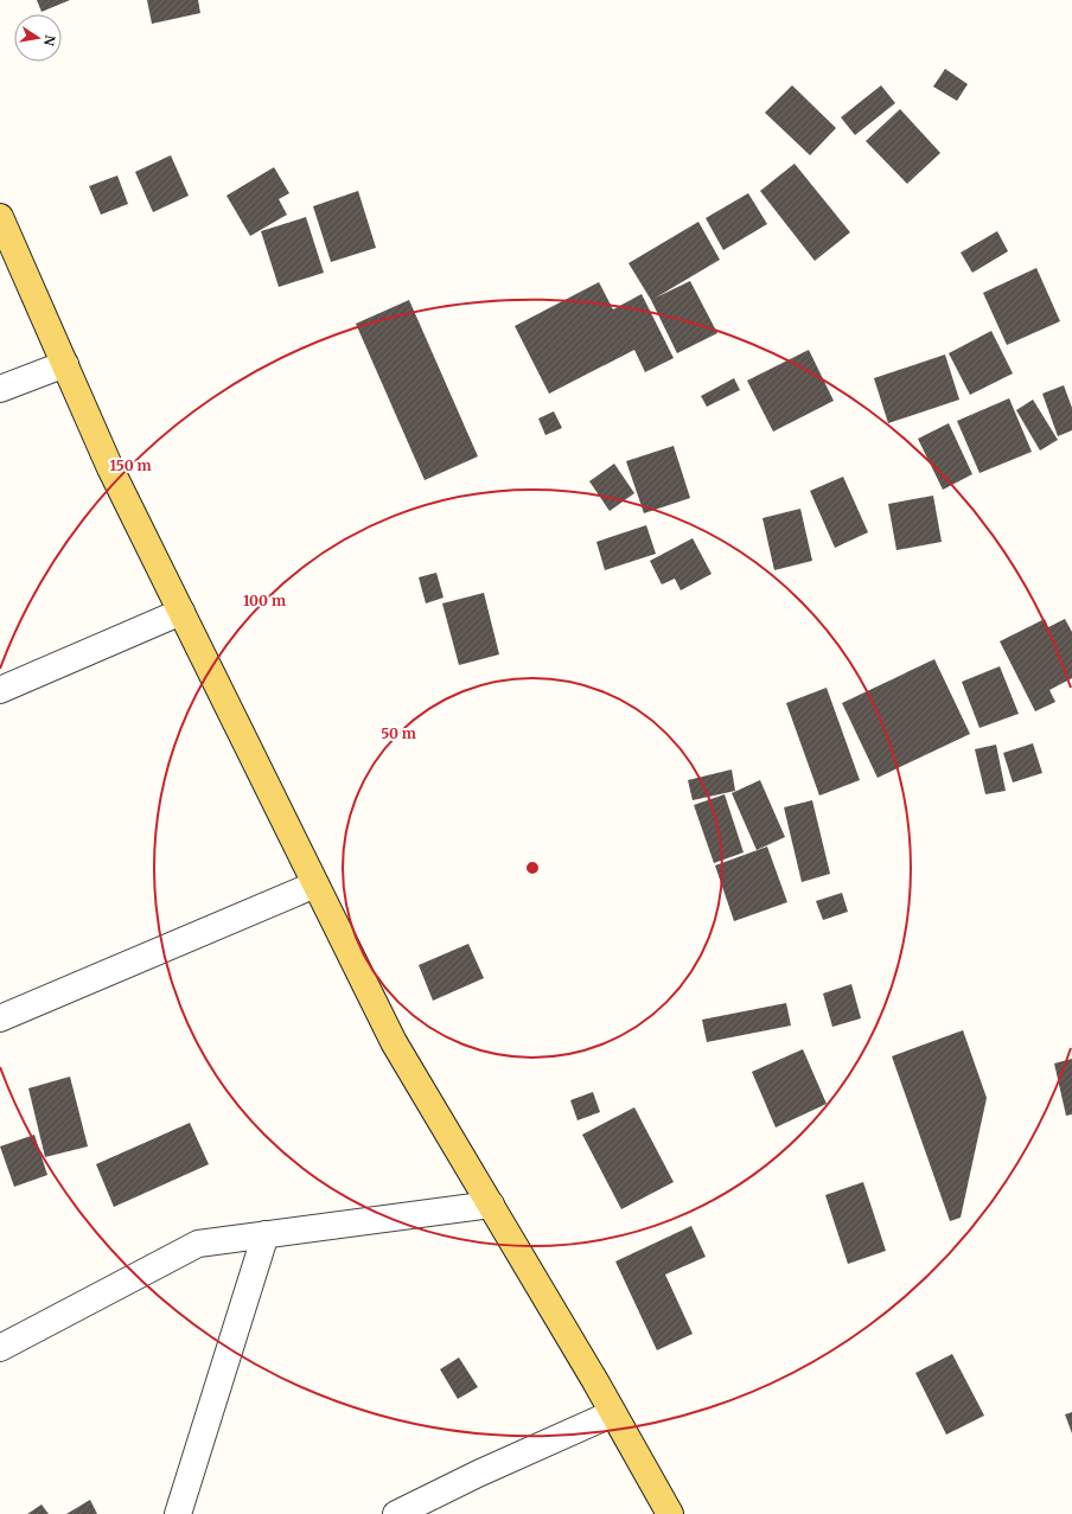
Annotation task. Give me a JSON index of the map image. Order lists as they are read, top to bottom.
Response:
{
  "north": "right",
  "rings": ["150 m", "100 m", "50 m"]
}
